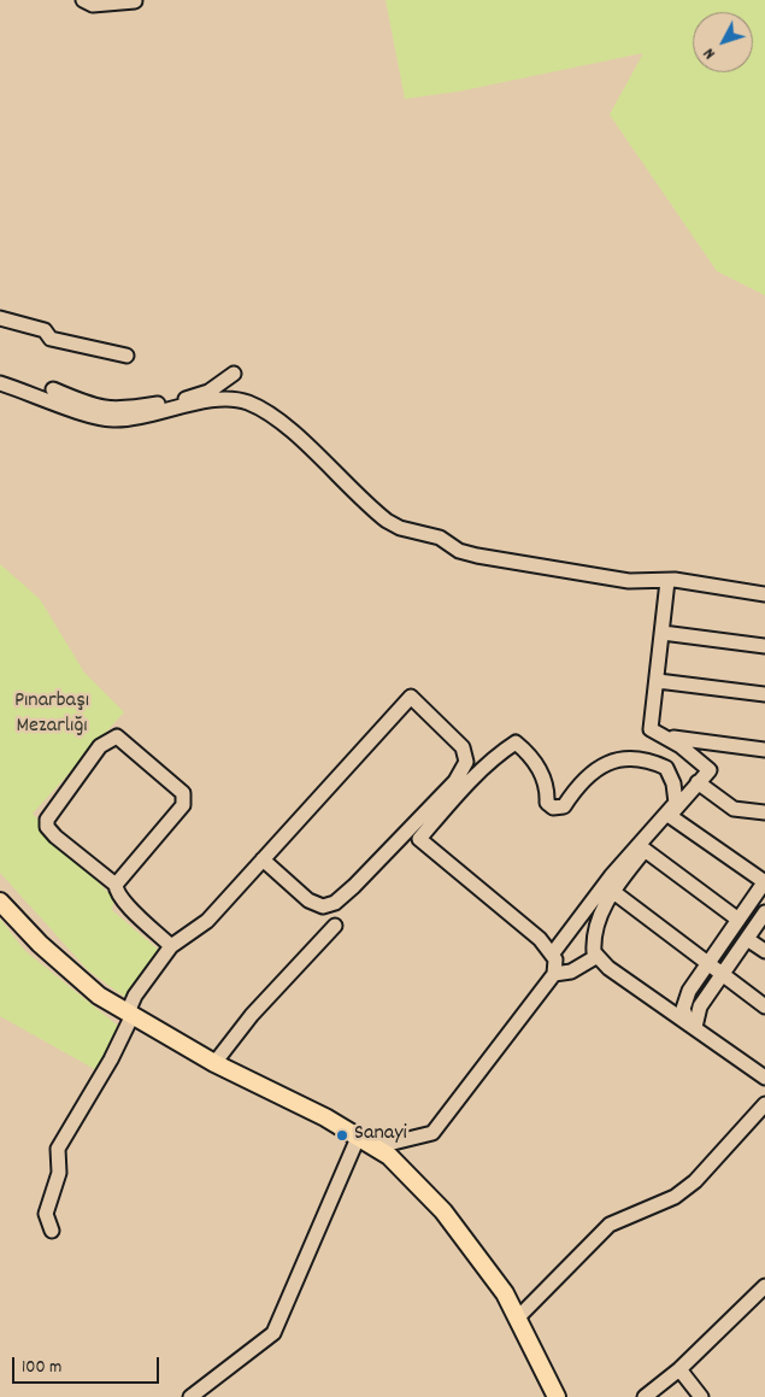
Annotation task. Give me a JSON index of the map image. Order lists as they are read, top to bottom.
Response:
{
  "parks": ["Pınarbaşı Mezarlığı"],
  "places": ["Sanayi"],
  "scale_bar": "100 m",
  "north": "bottom left"
}
